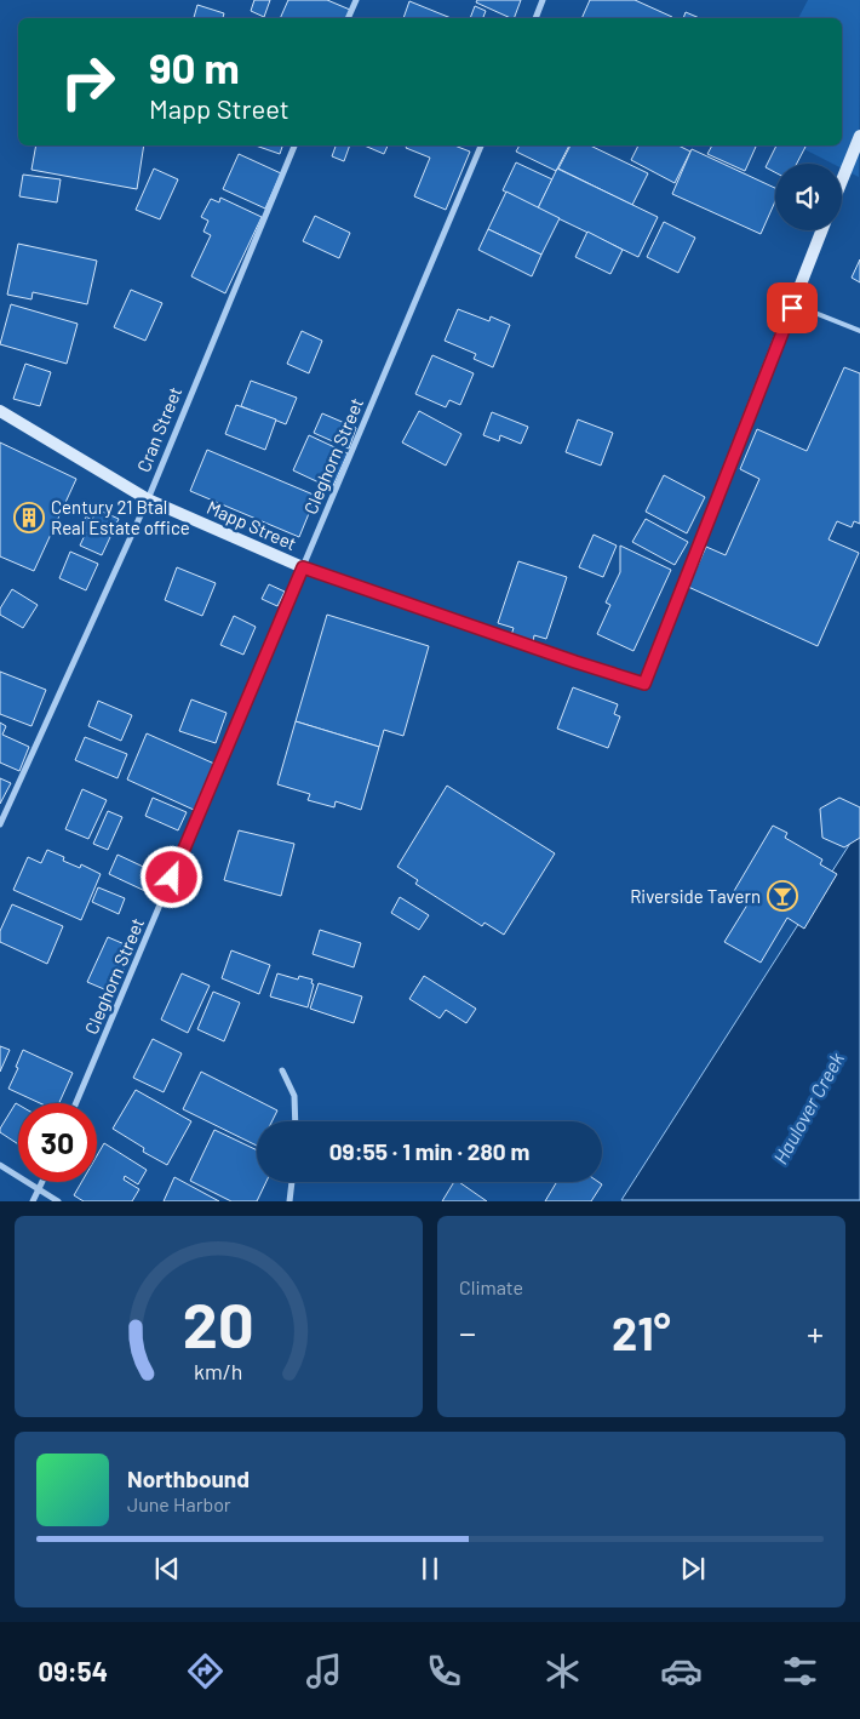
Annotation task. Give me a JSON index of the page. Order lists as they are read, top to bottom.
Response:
{
  "streets": {
    "street": ["Cran Street", "Cleghorn Street", "Mapp Street"]
  },
  "crossings": [
    ["Cran Street", "Mapp Street"],
    ["Cleghorn Street", "Mapp Street"]
  ],
  "water": ["Haulover Creek"],
  "places": {
    "building": ["Century 21 Btal Real Estate office"],
    "bar": ["Riverside Tavern"]
  },
  "page": {
    "turn": ["90 m", "Mapp Street"],
    "limit": "30",
    "trip": "09:55 · 1 min · 280 m",
    "tile": "Climate",
    "heat": ["−", "21°", "+"],
    "song": ["Northbound", "June Harbor"],
    "tabs": "09:54",
    "gauge": ["20", "km/h"]
  }
}
